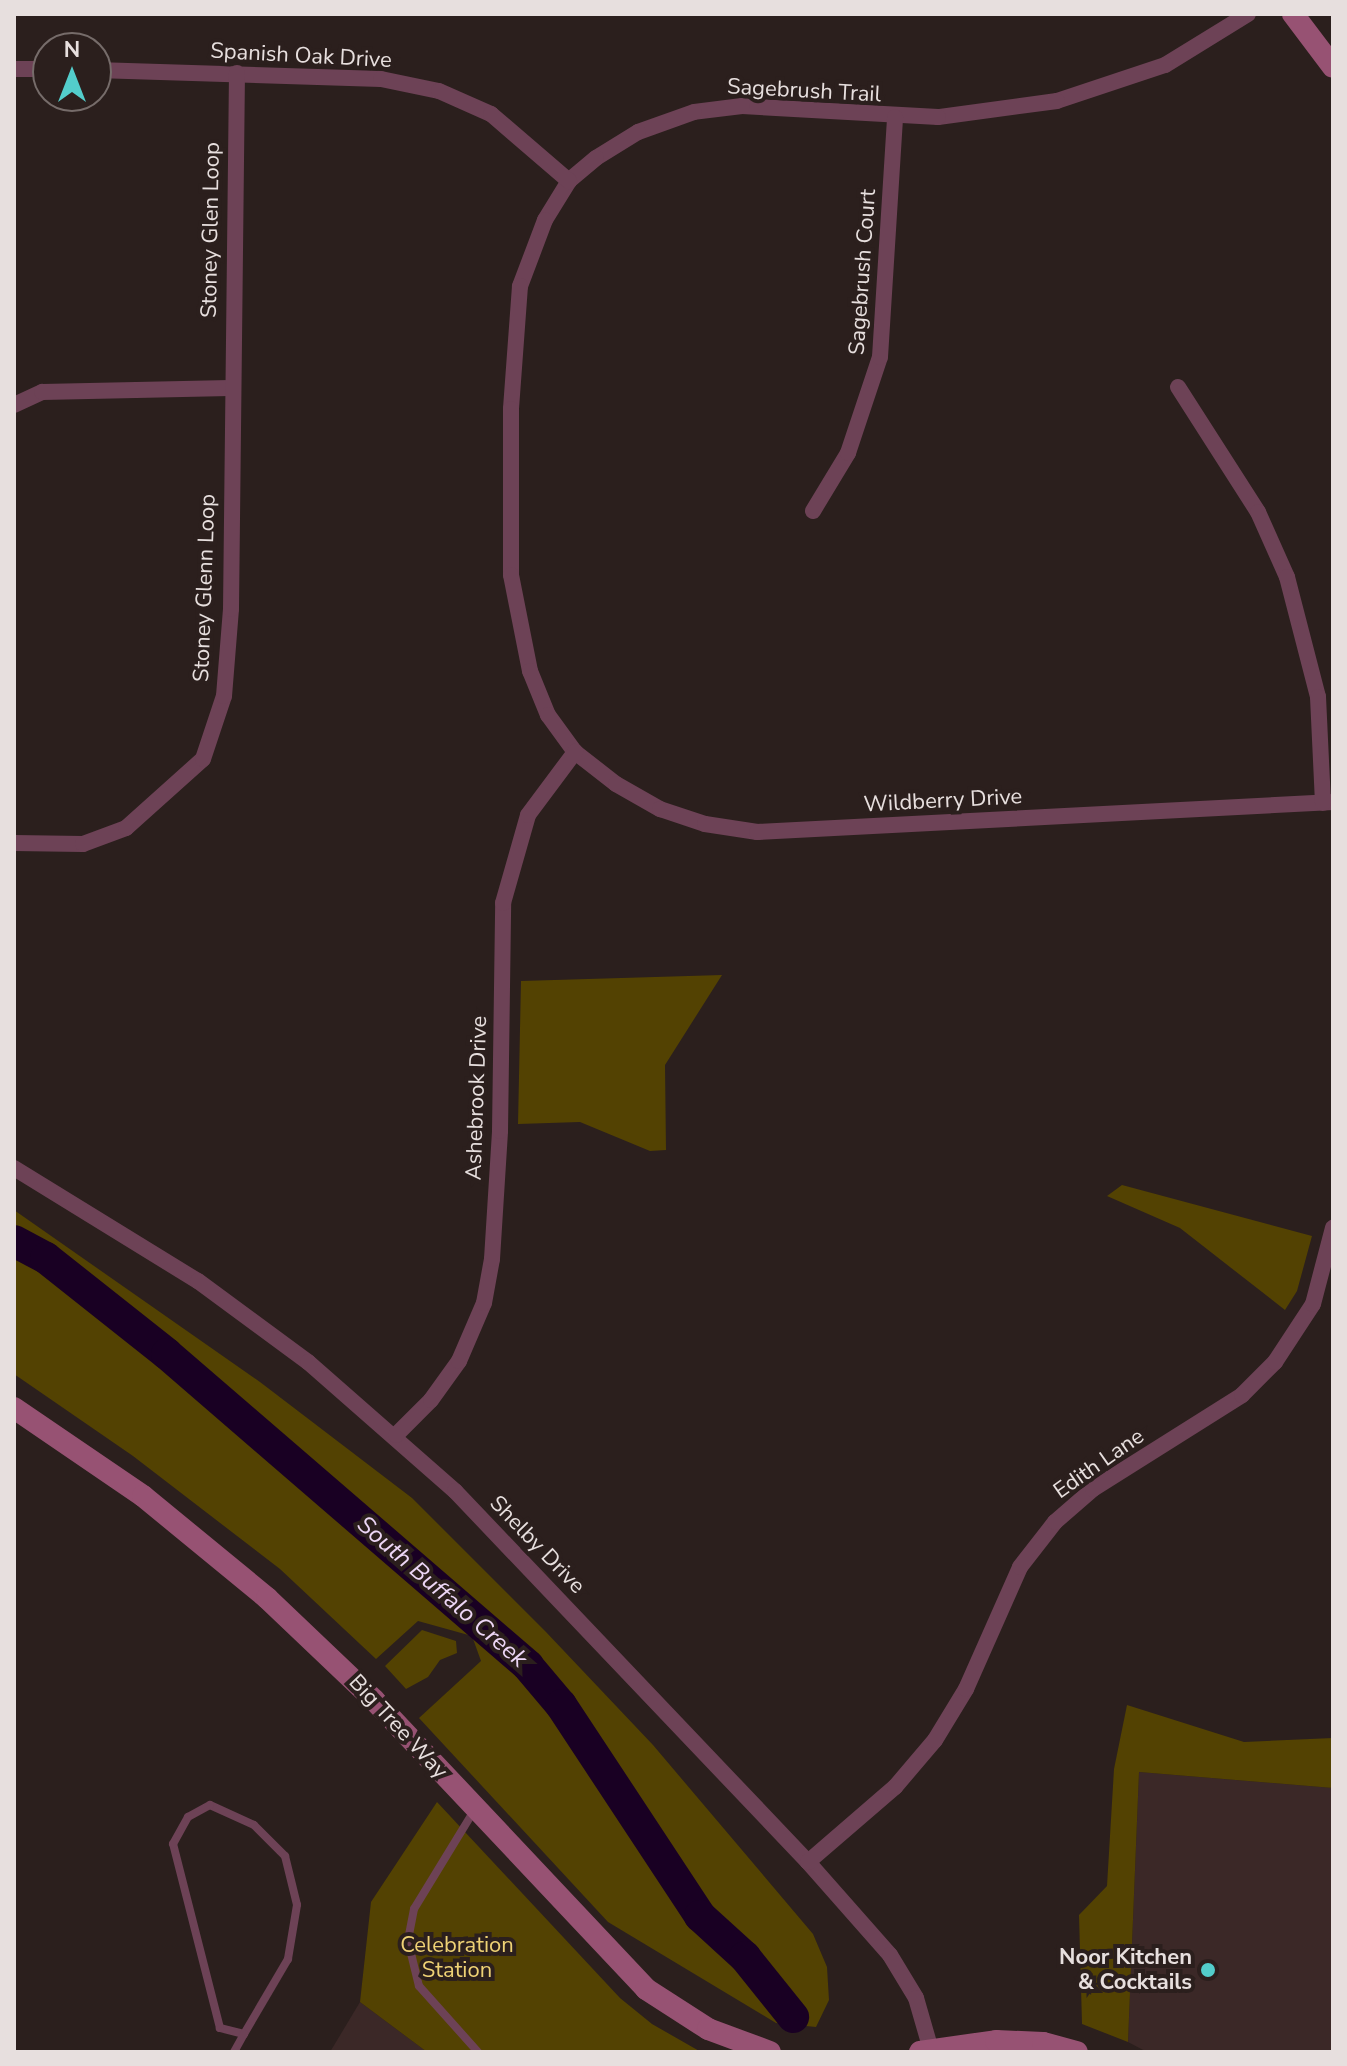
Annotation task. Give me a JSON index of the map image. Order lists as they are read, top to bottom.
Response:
{
  "streets": {
    "main road": ["Big Tree Way"],
    "street": [
      "Spanish Oak Drive",
      "Sagebrush Trail",
      "Stoney Glen Loop",
      "Sagebrush Court",
      "Stoney Glenn Loop",
      "Wildberry Drive",
      "Ashebrook Drive",
      "Edith Lane",
      "Shelby Drive"
    ]
  },
  "crossings": [
    ["Spanish Oak Drive", "Sagebrush Trail"],
    ["Spanish Oak Drive", "Stoney Glen Loop"],
    ["Sagebrush Trail", "Sagebrush Court"],
    ["Sagebrush Trail", "Wildberry Drive"],
    ["Sagebrush Trail", "Ashebrook Drive"],
    ["Stoney Glen Loop", "Stoney Glenn Loop"],
    ["Wildberry Drive", "Ashebrook Drive"],
    ["Ashebrook Drive", "Shelby Drive"],
    ["Edith Lane", "Shelby Drive"]
  ],
  "water": ["South Buffalo Creek"],
  "parks": ["Celebration Station"],
  "places": ["Noor Kitchen & Cocktails"],
  "north": "top"
}
